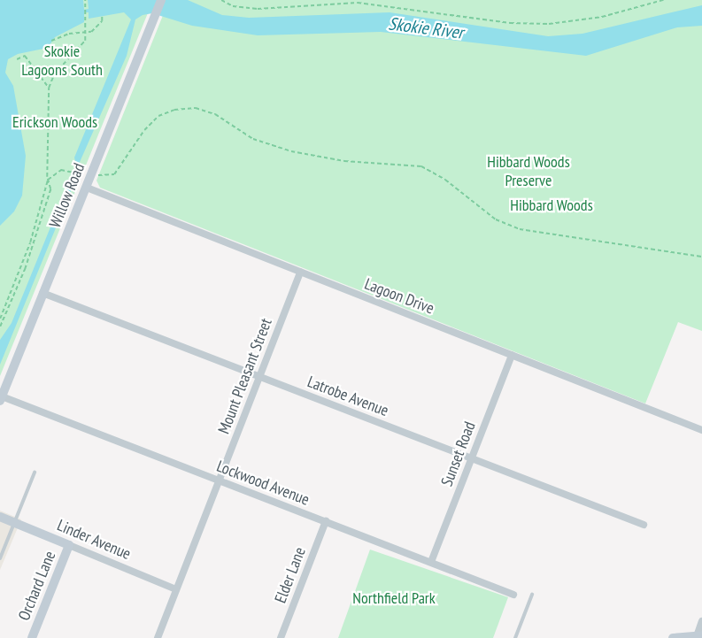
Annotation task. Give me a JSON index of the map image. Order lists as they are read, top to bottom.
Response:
{
  "streets": {
    "main road": ["Willow Road", "Linder Avenue", "Orchard Lane"],
    "street": [
      "Lagoon Drive",
      "Mount Pleasant Street",
      "Latrobe Avenue",
      "Sunset Road",
      "Lockwood Avenue",
      "Elder Lane"
    ]
  },
  "crossings": [
    ["Willow Road", "Lagoon Drive"],
    ["Willow Road", "Latrobe Avenue"],
    ["Willow Road", "Lockwood Avenue"],
    ["Lagoon Drive", "Mount Pleasant Street"],
    ["Lagoon Drive", "Sunset Road"],
    ["Mount Pleasant Street", "Latrobe Avenue"],
    ["Mount Pleasant Street", "Lockwood Avenue"],
    ["Mount Pleasant Street", "Linder Avenue"],
    ["Latrobe Avenue", "Sunset Road"],
    ["Sunset Road", "Lockwood Avenue"],
    ["Lockwood Avenue", "Elder Lane"],
    ["Linder Avenue", "Orchard Lane"]
  ],
  "water": ["Skokie River"],
  "parks": [
    "Skokie Lagoons South",
    "Erickson Woods",
    "Hibbard Woods Preserve",
    "Hibbard Woods",
    "Northfield Park"
  ]
}
